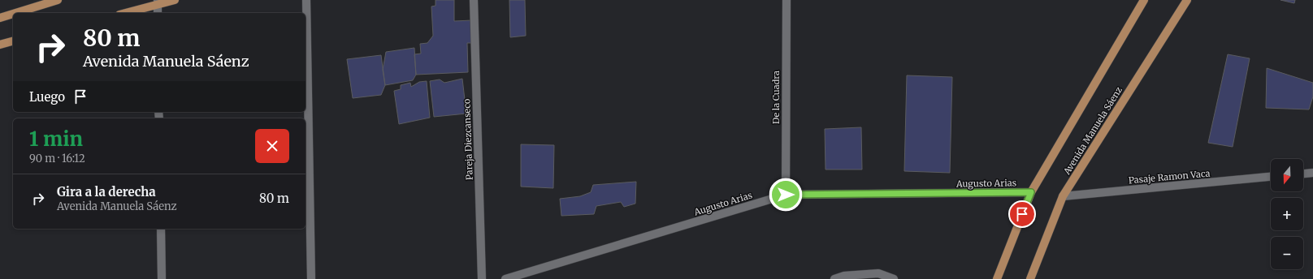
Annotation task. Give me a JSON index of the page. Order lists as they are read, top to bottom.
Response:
{
  "streets": {
    "main road": ["Avenida Manuela Sáenz"],
    "street": [
      "De la Cuadra",
      "Pareja Diezcanseco",
      "Pasaje Ramon Vaca",
      "Augusto Arias"
    ]
  },
  "crossings": [
    ["De la Cuadra", "Augusto Arias"],
    ["Avenida Manuela Sáenz", "Pasaje Ramon Vaca"]
  ],
  "north": "bottom",
  "page": {
    "turn": ["80 m", "Avenida Manuela Sáenz"],
    "then": "Luego",
    "heading": ["1 min", "90 m · 16:12"],
    "map_buttons": ["+", "−"],
    "list": [
      {
        "name": "Gira a la derecha",
        "note": "Avenida Manuela Sáenz",
        "value": "80 m"
      }
    ]
  }
}
